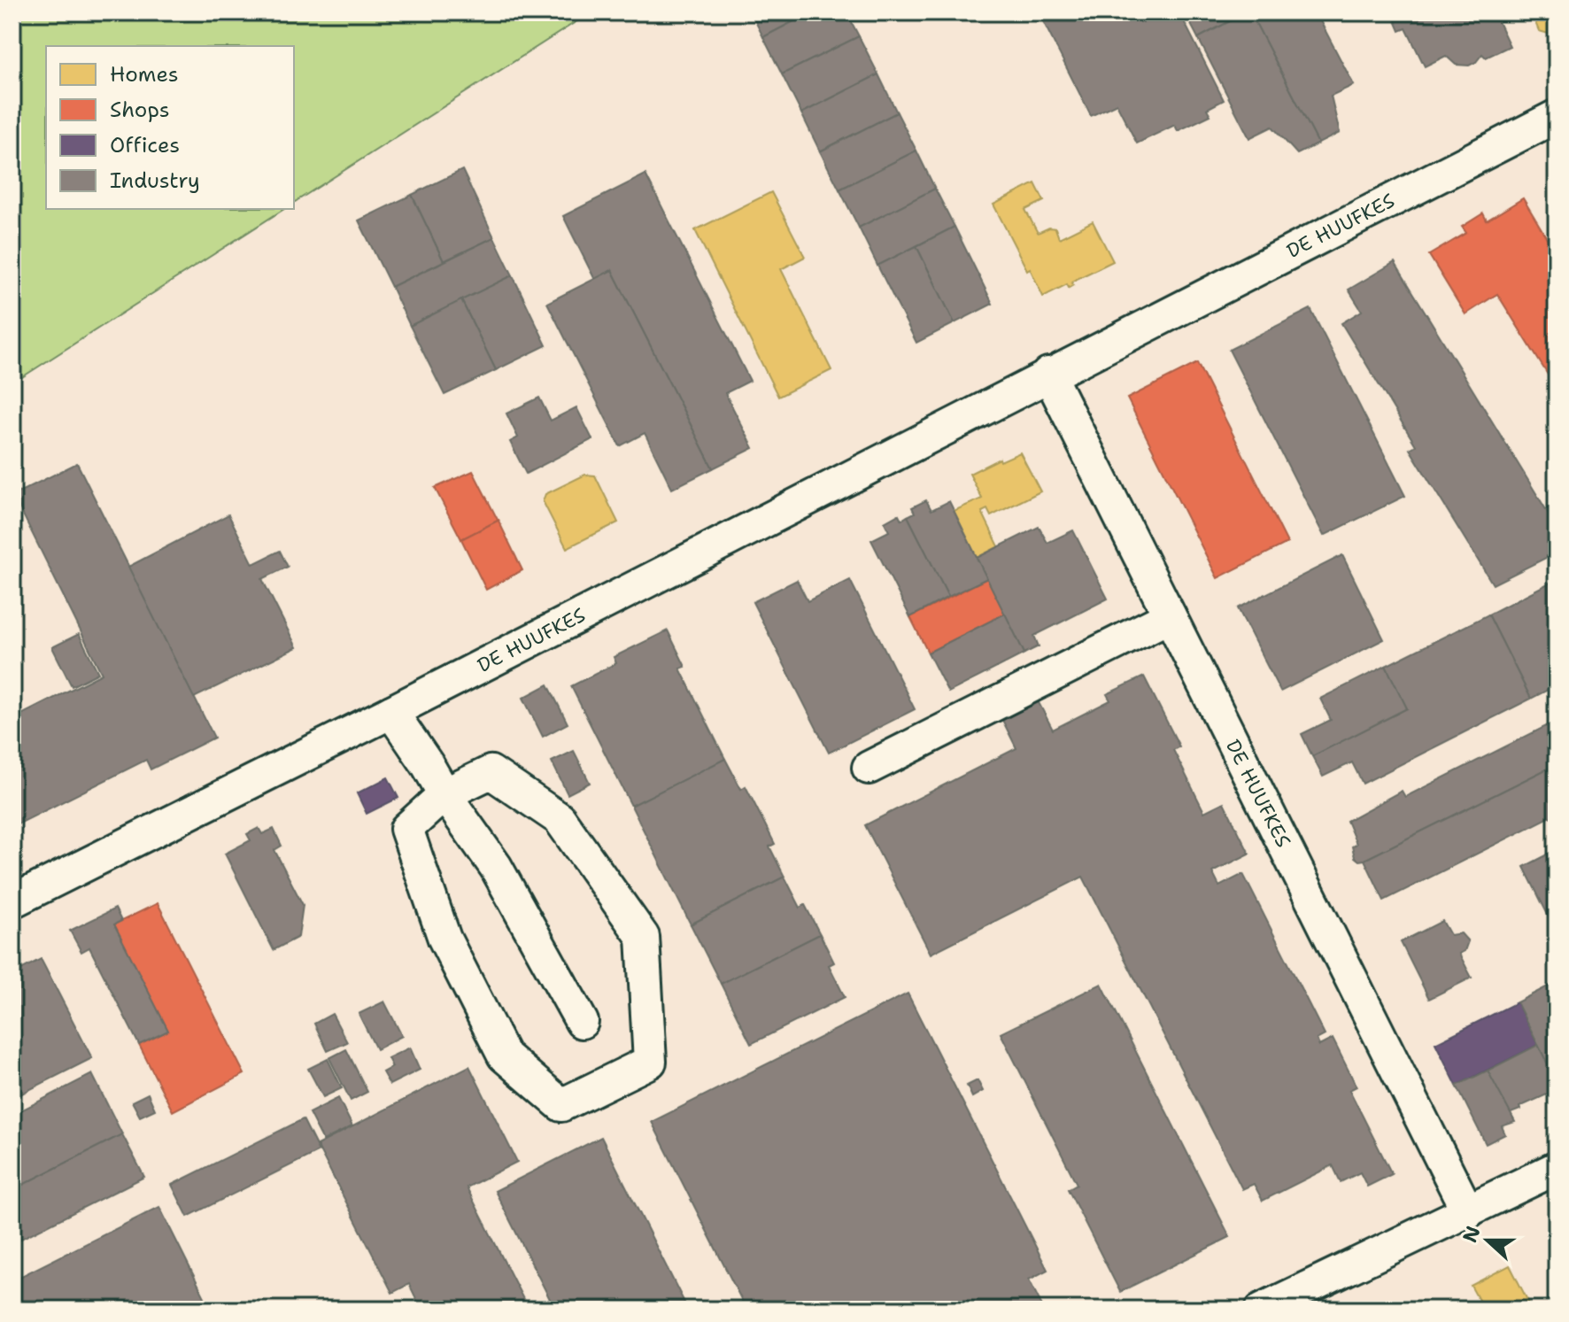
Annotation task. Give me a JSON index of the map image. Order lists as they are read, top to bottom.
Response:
{
  "streets": {
    "street": ["DE HUUFKES"]
  },
  "legend": [
    "Homes",
    "Shops",
    "Offices",
    "Industry"
  ],
  "north": "left"
}
